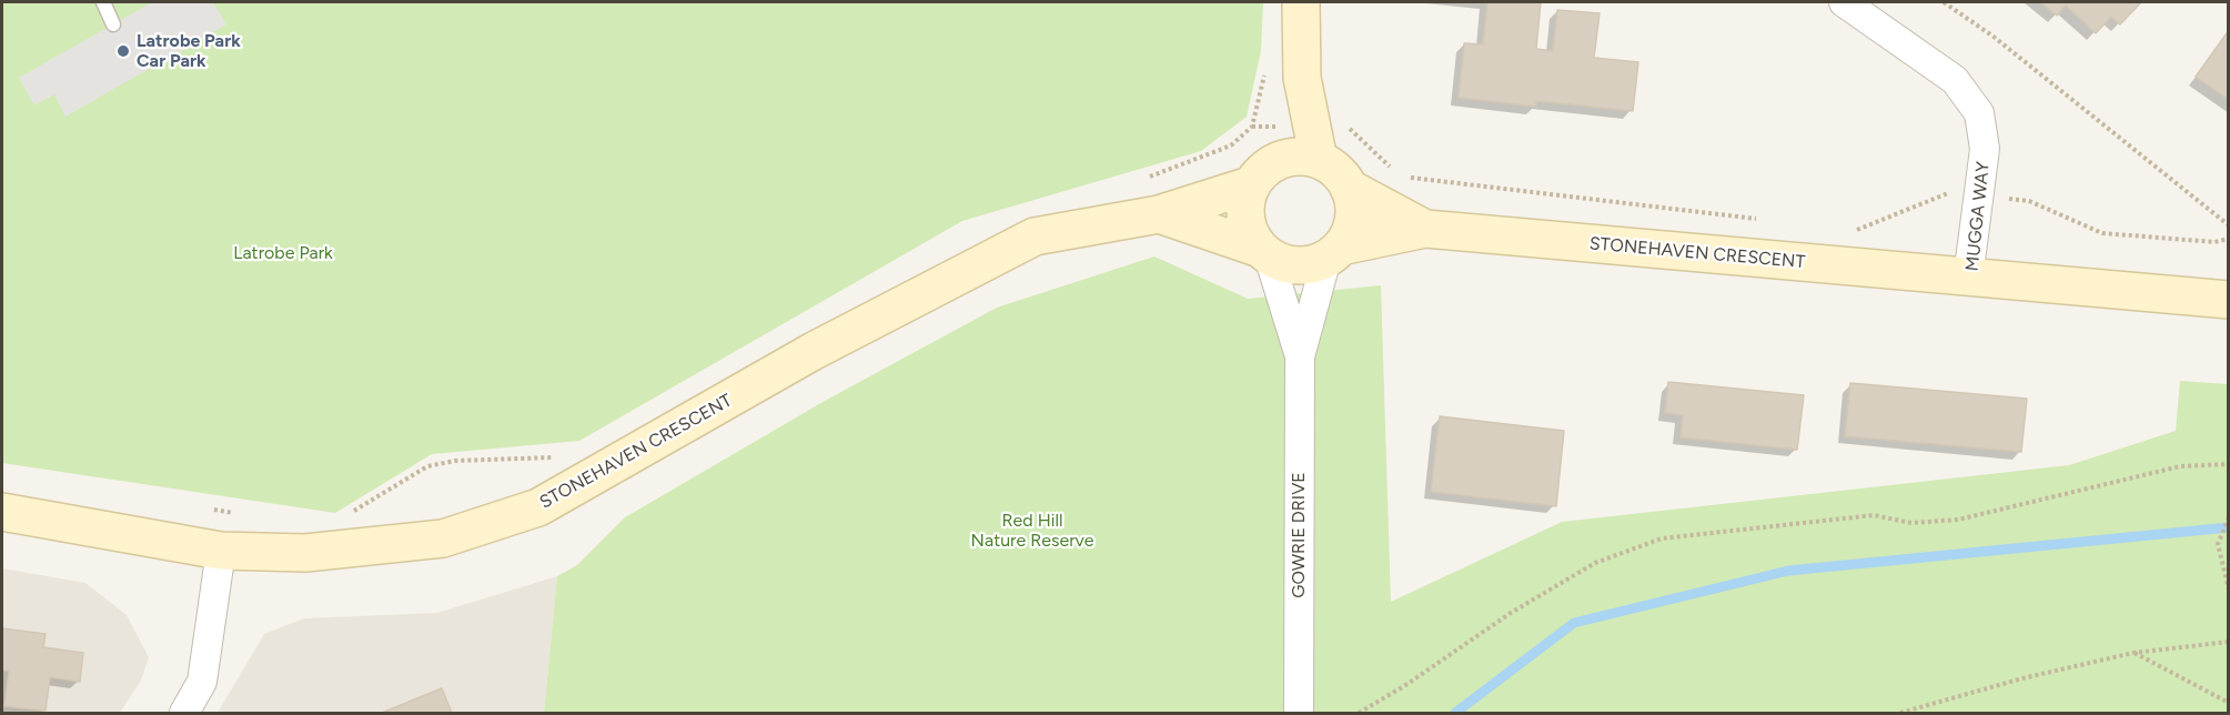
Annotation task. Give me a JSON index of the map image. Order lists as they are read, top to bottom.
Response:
{
  "streets": {
    "main road": ["MUGGA WAY", "STONEHAVEN CRESCENT"],
    "street": ["GOWRIE DRIVE"]
  },
  "crossings": [
    ["MUGGA WAY", "STONEHAVEN CRESCENT"],
    ["STONEHAVEN CRESCENT", "GOWRIE DRIVE"]
  ],
  "parks": ["Latrobe Park", "Red Hill Nature Reserve"],
  "places": ["Latrobe Park Car Park"]
}
